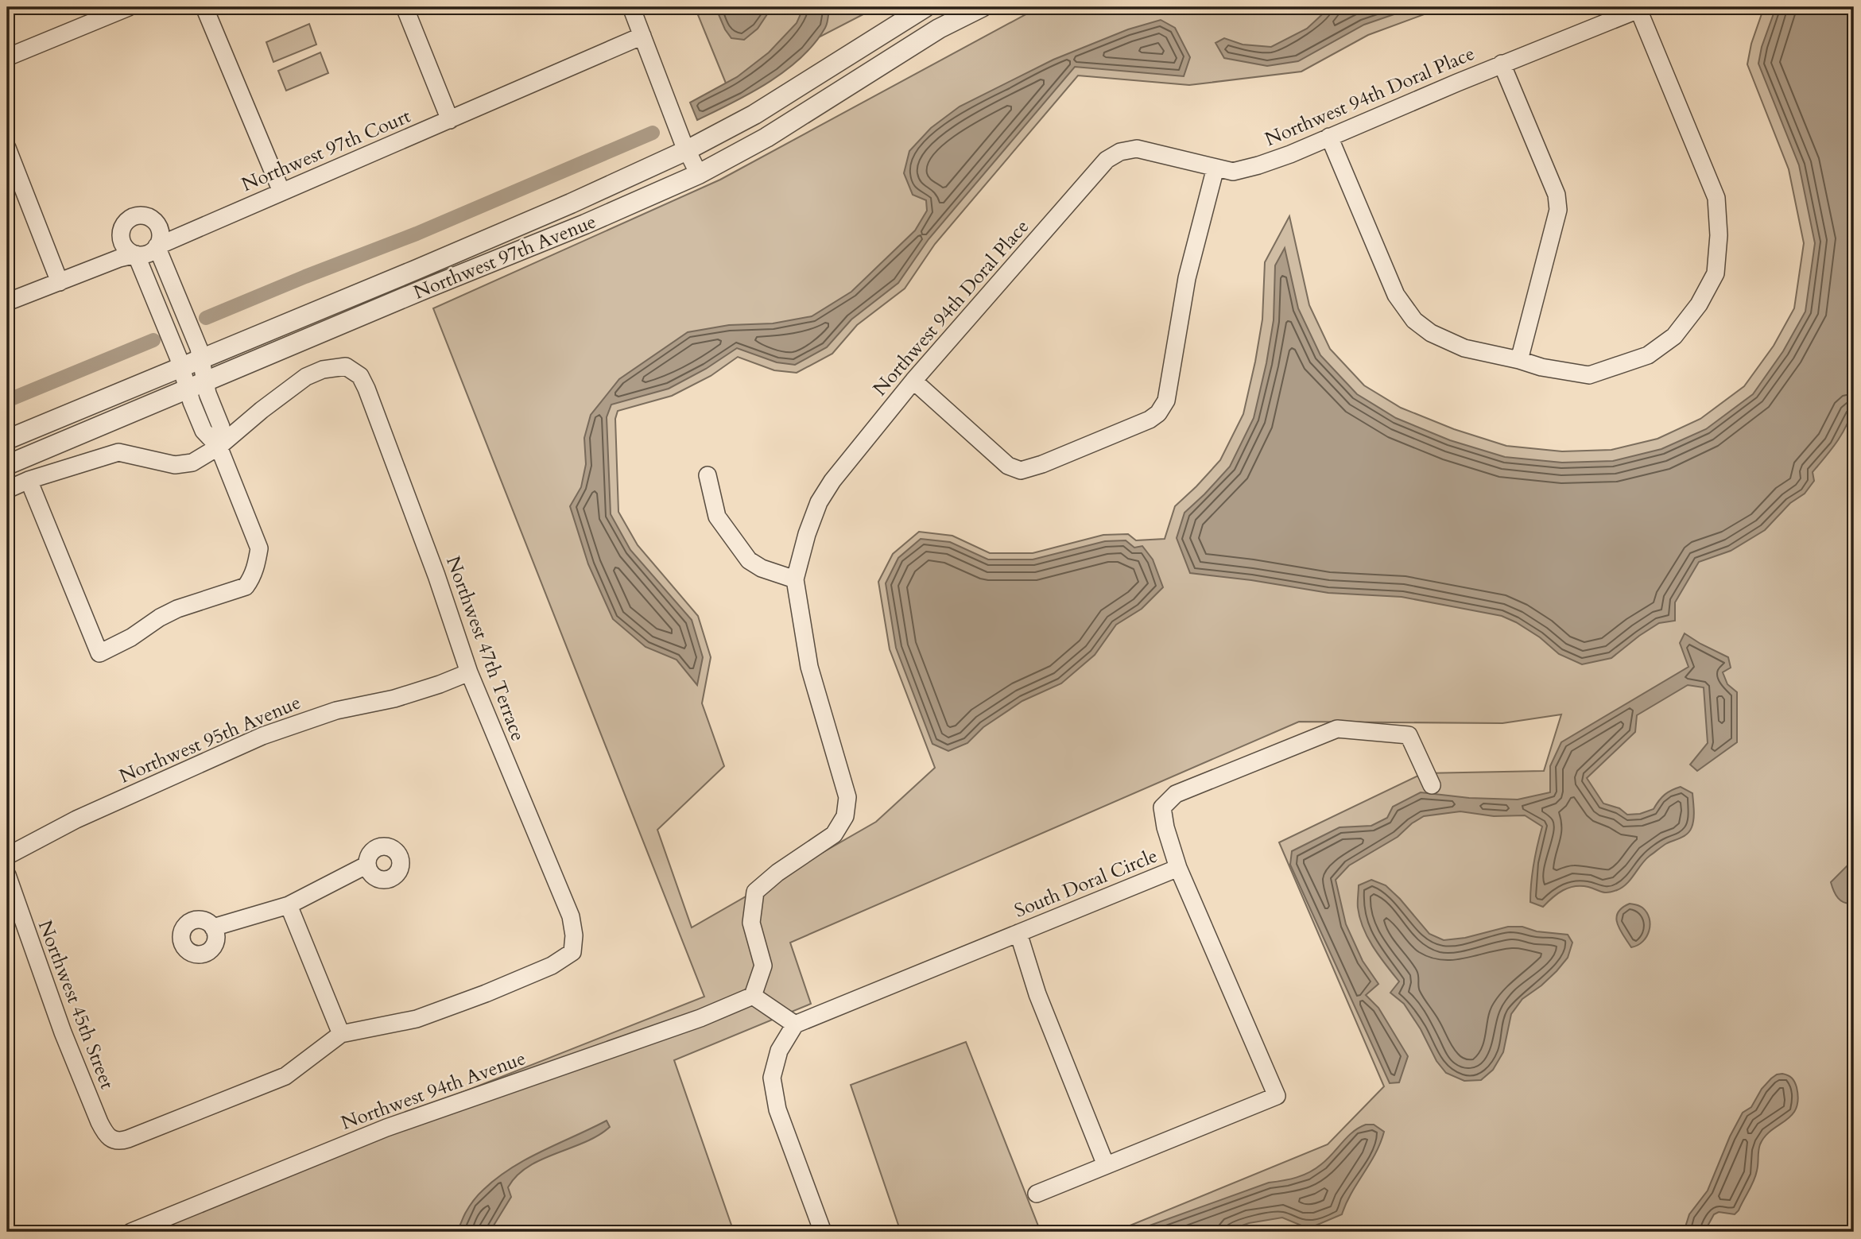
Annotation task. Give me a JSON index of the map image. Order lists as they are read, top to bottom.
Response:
{
  "streets": {
    "street": [
      "Northwest 94th Doral Place",
      "Northwest 97th Court",
      "Northwest 97th Avenue",
      "Northwest 47th Terrace",
      "Northwest 95th Avenue",
      "South Doral Circle",
      "Northwest 45th Street",
      "Northwest 94th Avenue"
    ]
  },
  "crossings": [
    ["Northwest 94th Doral Place", "Northwest 94th Avenue"],
    ["Northwest 47th Terrace", "Northwest 95th Avenue"],
    ["Northwest 47th Terrace", "Northwest 45th Street"]
  ]
}
